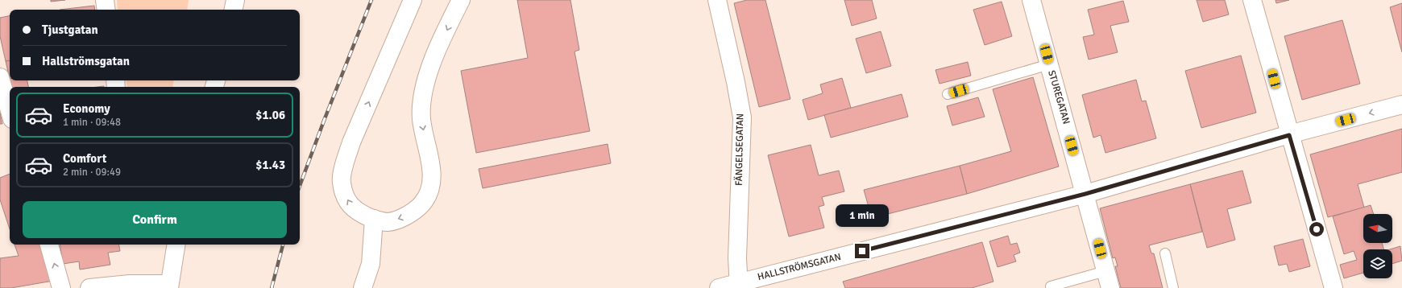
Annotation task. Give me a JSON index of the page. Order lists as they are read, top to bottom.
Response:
{
  "streets": {
    "street": ["STUREGATAN", "FÄNGELSEGATAN", "HALLSTRÖMSGATAN"]
  },
  "crossings": [
    ["STUREGATAN", "HALLSTRÖMSGATAN"],
    ["FÄNGELSEGATAN", "HALLSTRÖMSGATAN"]
  ],
  "north": "left",
  "page": {
    "banner": ["Tjustgatan", "Hallströmsgatan"],
    "list": [
      {
        "name": "Economy",
        "note": "1 min · 09:48",
        "value": "$1.06"
      },
      {
        "name": "Comfort",
        "note": "2 min · 09:49",
        "value": "$1.43"
      }
    ],
    "buttons": "Confirm",
    "bubble": "1 min"
  }
}
